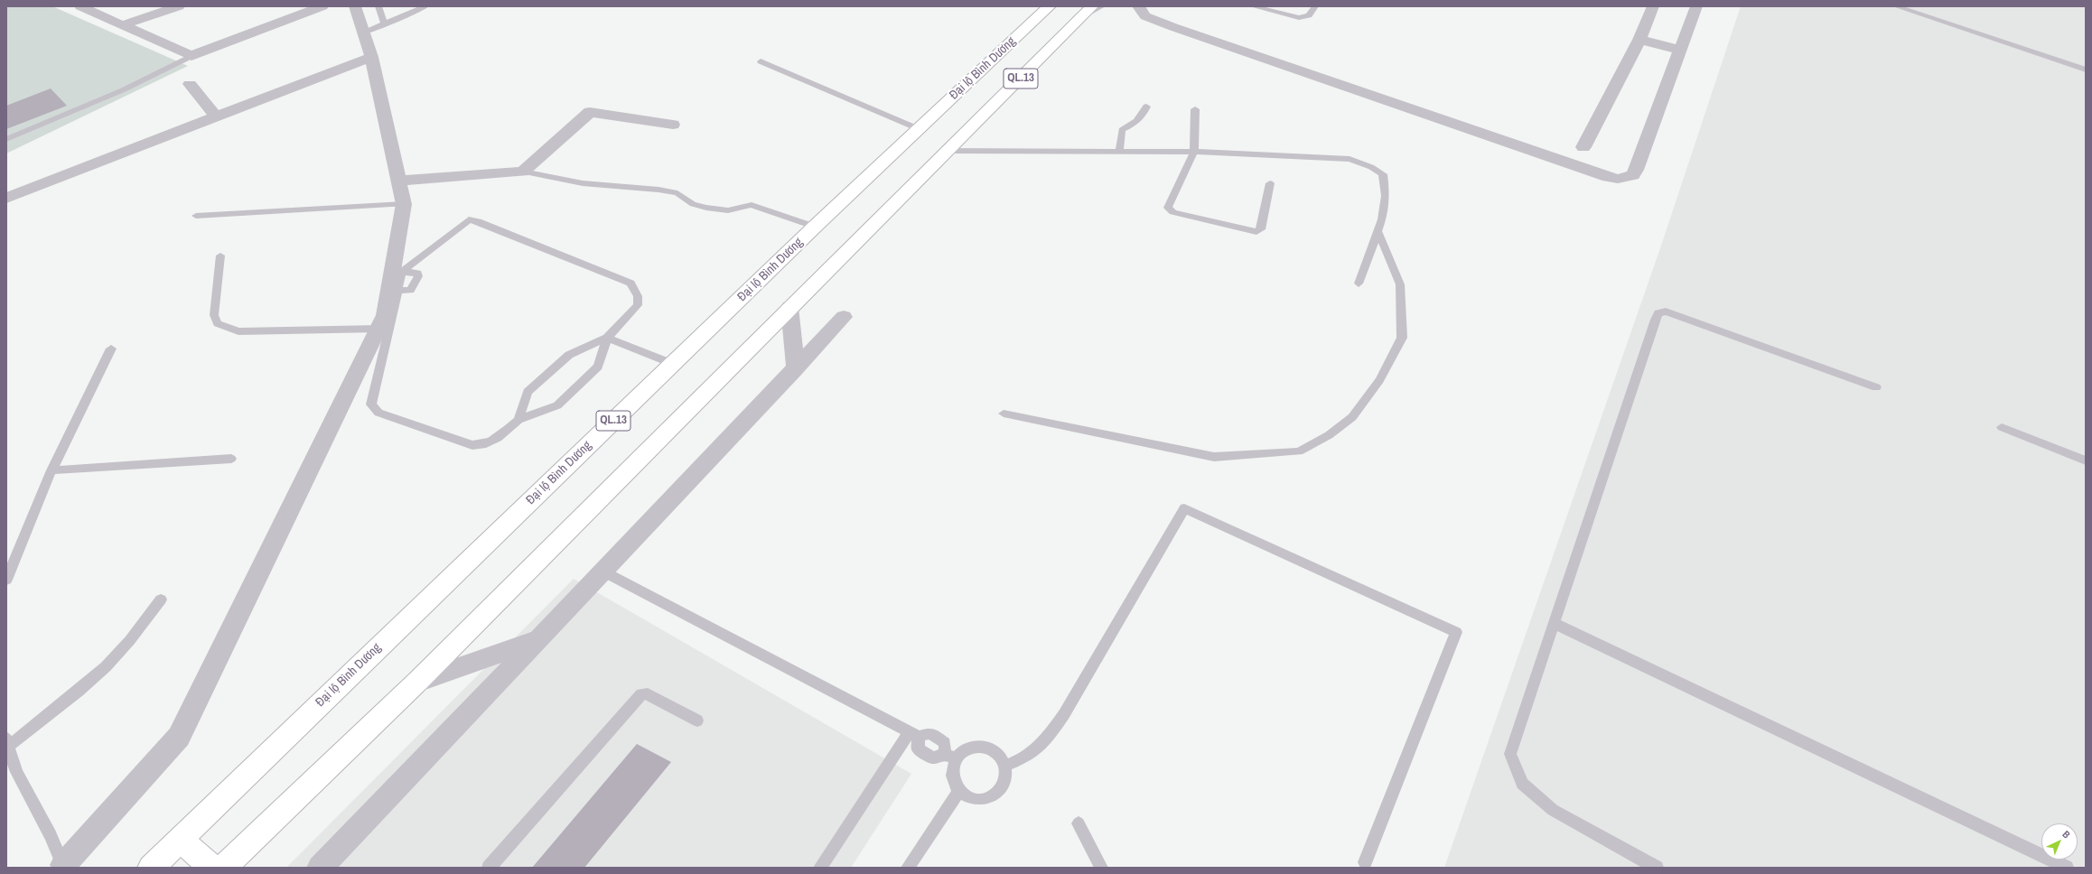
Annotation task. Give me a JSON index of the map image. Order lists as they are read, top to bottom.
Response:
{
  "streets": {
    "highway": ["Đại lộ Bình Dương", "QL.13"]
  },
  "north": "top right"
}
